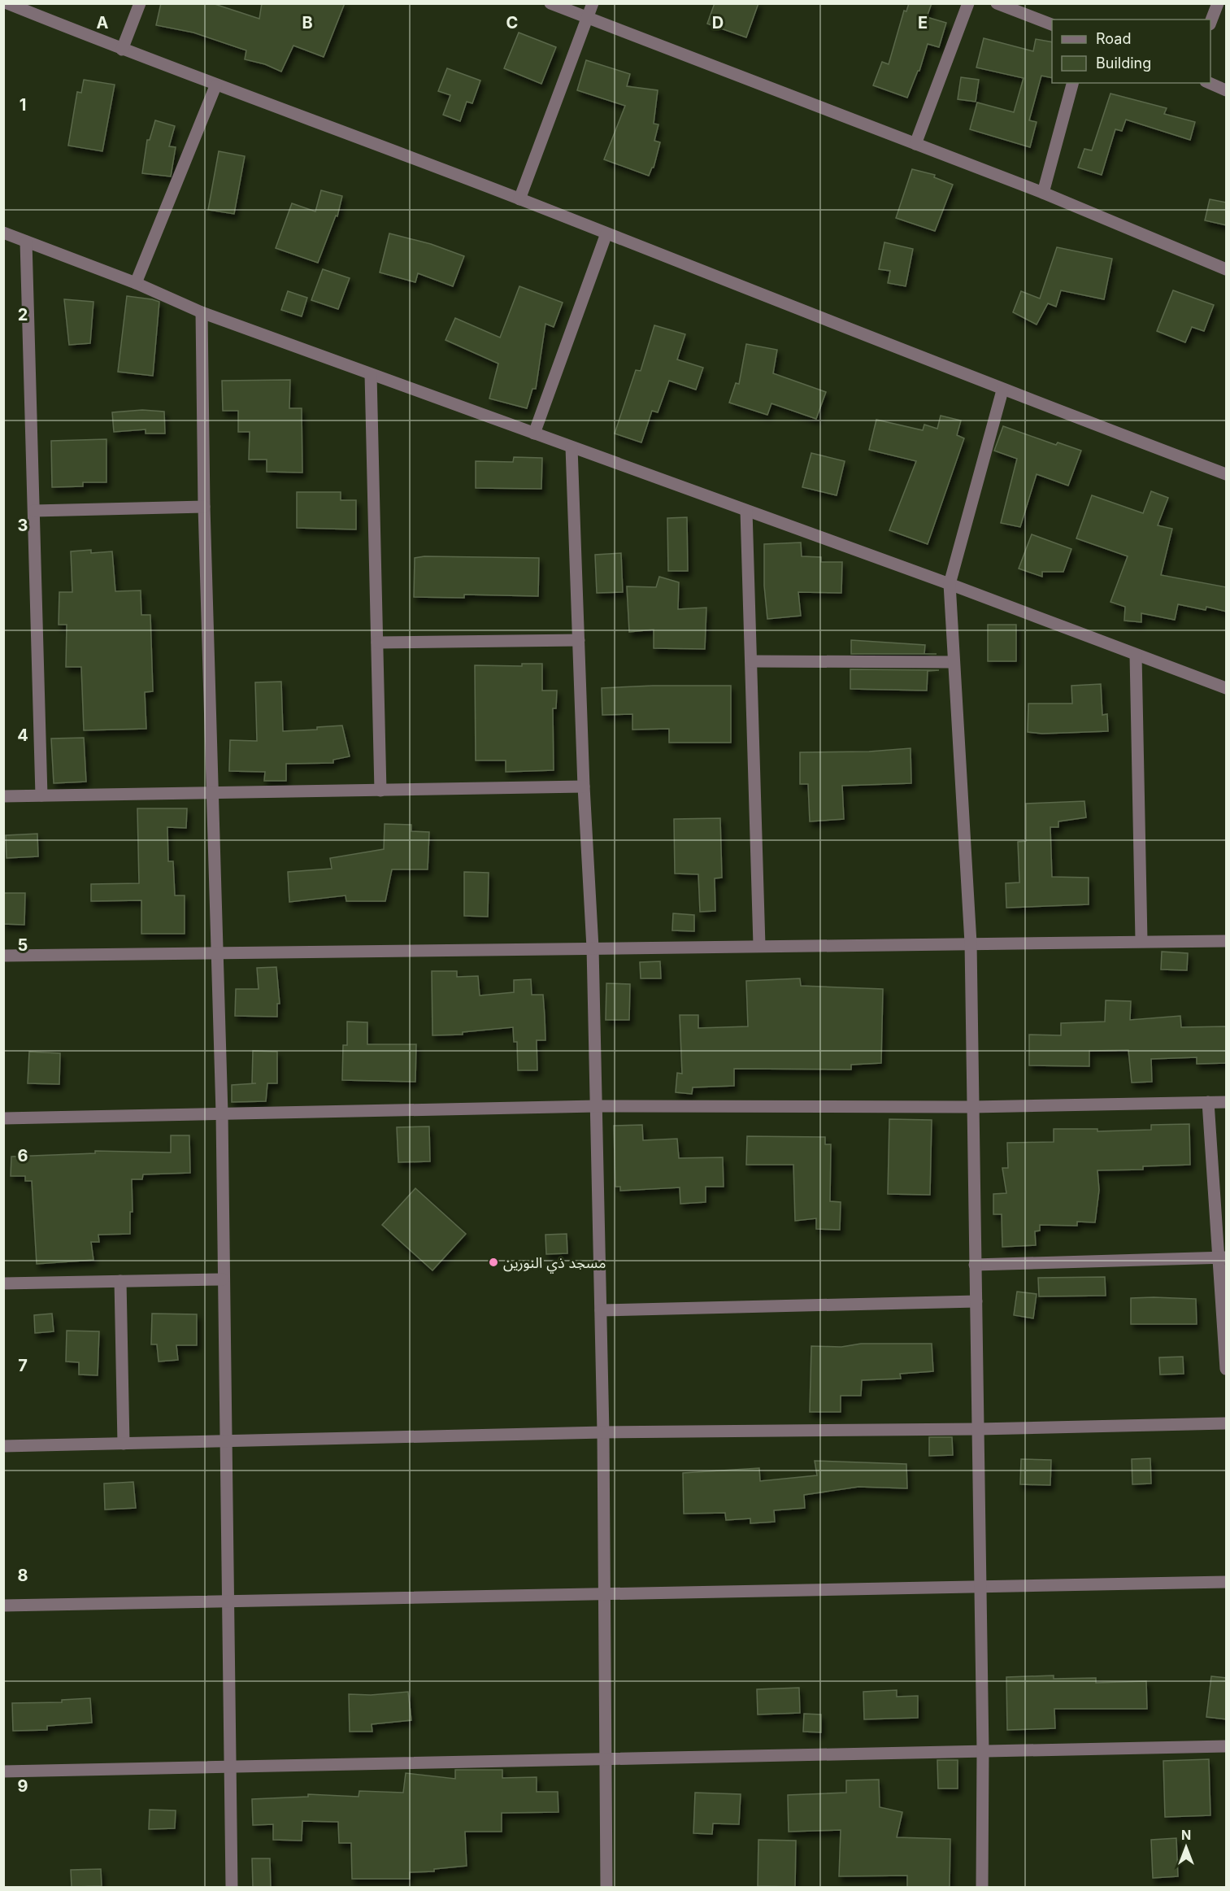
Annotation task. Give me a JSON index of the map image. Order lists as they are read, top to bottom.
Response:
{
  "places": ["مسجد ذي النورين"],
  "legend": ["Road", "Building"],
  "north": "top",
  "grid": {
    "columns": [
      "A",
      "B",
      "C",
      "D",
      "E"
    ],
    "rows": [
      "1",
      "2",
      "3",
      "4",
      "5",
      "6",
      "7",
      "8",
      "9"
    ]
  }
}
